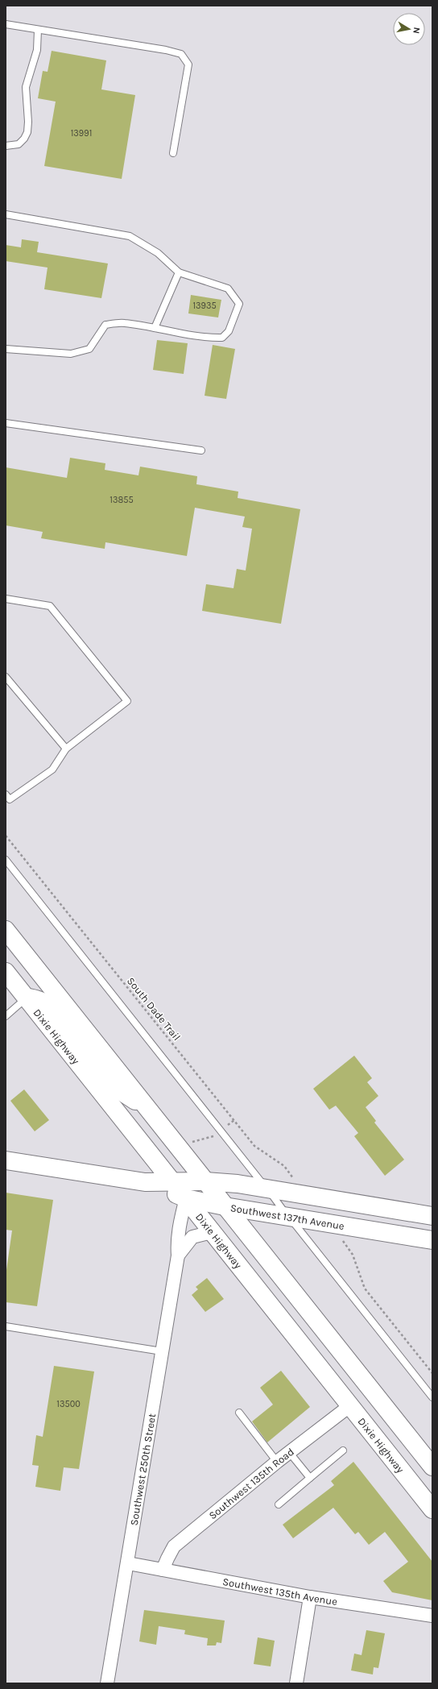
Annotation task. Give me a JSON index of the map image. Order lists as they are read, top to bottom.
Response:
{
  "streets": {
    "main road": ["Dixie Highway", "Southwest 137th Avenue"],
    "street": ["Southwest 250th Street", "Southwest 135th Road", "Southwest 135th Avenue"],
    "path": ["South Dade Trail"]
  },
  "crossings": [
    ["Dixie Highway", "Southwest 137th Avenue"],
    ["Dixie Highway", "Southwest 250th Street"],
    ["Dixie Highway", "Southwest 135th Road"],
    ["Southwest 137th Avenue", "Southwest 250th Street"],
    ["Southwest 250th Street", "Southwest 135th Avenue"],
    ["Southwest 135th Road", "Southwest 135th Avenue"]
  ],
  "house_numbers": [
    "13991",
    "13935",
    "13855",
    "13500"
  ],
  "north": "right"
}
